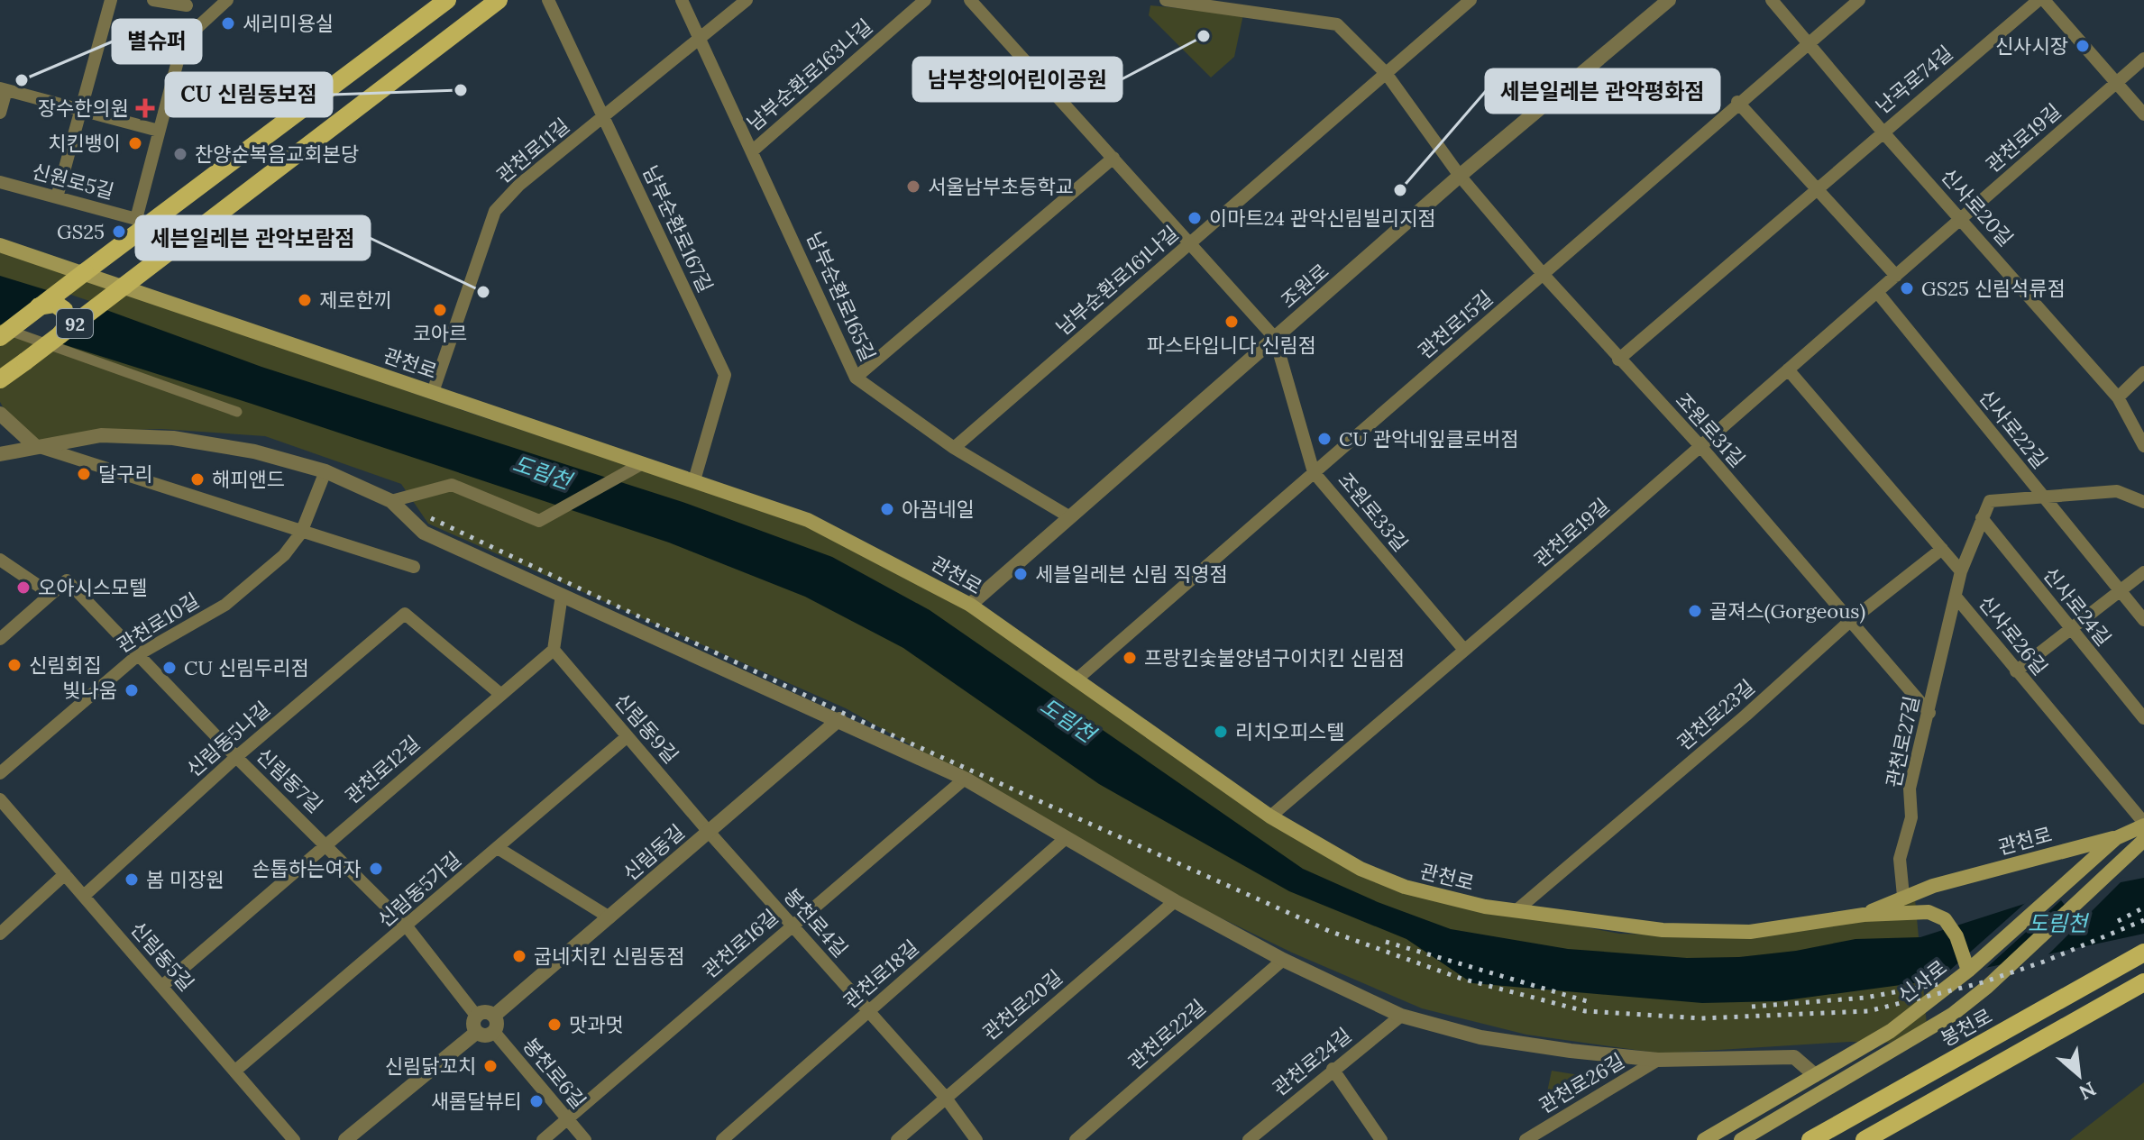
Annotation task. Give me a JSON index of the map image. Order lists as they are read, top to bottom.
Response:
{
  "streets": {
    "main road": [
      "92",
      "관천로",
      "신사로",
      "봉천로"
    ],
    "street": [
      "남부순환로163나길",
      "난곡로74길",
      "관천로19길",
      "관천로11길",
      "신원로5길",
      "신사로20길",
      "남부순환로167길",
      "남부순환로161나길",
      "조원로",
      "남부순환로165길",
      "관천로15길",
      "신사로22길",
      "조원로31길",
      "조원로33길",
      "신사로24길",
      "관천로10길",
      "신사로26길",
      "관천로23길",
      "신림동9길",
      "신림동5나길",
      "관천로27길",
      "관천로12길",
      "신림동7길",
      "신림동길",
      "신림동5가길",
      "봉천로4길",
      "관천로16길",
      "신림동5길",
      "관천로18길",
      "관천로20길",
      "관천로22길",
      "관천로24길",
      "봉천로6길",
      "관천로26길"
    ]
  },
  "crossings": [
    ["남부순환로163나길", "남부순환로165길"],
    ["난곡로74길", "신사로20길"],
    ["난곡로74길", "조원로31길"],
    ["관천로19길", "신사로20길"],
    ["관천로19길", "관천로"],
    ["관천로19길", "신사로22길"],
    ["관천로19길", "조원로31길"],
    ["관천로19길", "조원로33길"],
    ["관천로11길", "남부순환로167길"],
    ["관천로11길", "남부순환로165길"],
    ["관천로11길", "관천로"],
    ["신원로5길", "92"],
    ["신사로20길", "관천로15길"],
    ["남부순환로167길", "관천로"],
    ["남부순환로161나길", "남부순환로165길"],
    ["남부순환로161나길", "조원로31길"],
    ["조원로", "남부순환로165길"],
    ["조원로", "관천로"],
    ["조원로", "조원로31길"],
    ["조원로", "조원로33길"],
    ["92", "관천로"],
    ["관천로15길", "관천로"],
    ["관천로15길", "조원로31길"],
    ["관천로15길", "조원로33길"],
    ["관천로", "관천로23길"],
    ["관천로", "관천로27길"],
    ["관천로", "신사로"],
    ["조원로31길", "관천로23길"],
    ["조원로31길", "관천로27길"],
    ["관천로10길", "신림동7길"],
    ["신사로26길", "관천로27길"],
    ["신사로26길", "신사로"],
    ["신림동9길", "관천로12길"],
    ["신림동9길", "신림동길"],
    ["신림동9길", "신림동5가길"],
    ["신림동9길", "봉천로4길"],
    ["신림동5나길", "관천로12길"],
    ["신림동5나길", "신림동7길"],
    ["신림동5나길", "신림동5길"],
    ["관천로12길", "신림동7길"],
    ["관천로12길", "신림동5길"],
    ["신림동7길", "신림동길"],
    ["신림동7길", "신림동5가길"],
    ["신림동7길", "봉천로6길"],
    ["신림동길", "봉천로4길"],
    ["신림동길", "봉천로6길"],
    ["신림동5가길", "신림동5길"],
    ["봉천로4길", "관천로16길"],
    ["봉천로4길", "관천로18길"],
    ["봉천로4길", "관천로20길"],
    ["관천로16길", "봉천로6길"]
  ],
  "water": ["도림천"],
  "places": {
    "other": [
      "세리미용실",
      "남부창의어린이공원",
      "신사시장",
      "별슈퍼",
      "CU 신림동보점",
      "치킨뱅이",
      "찬양순복음교회본당",
      "서울남부초등학교",
      "세븐일레븐 관악평화점",
      "이마트24 관악신림빌리지점",
      "GS25",
      "GS25 신림석류점",
      "세븐일레븐 관악보람점",
      "제로한끼",
      "코아르",
      "파스타입니다 신림점",
      "CU 관악네잎클로버점",
      "달구리",
      "해피앤드",
      "아꼼네일",
      "세블일레븐 신림 직영점",
      "오아시스모텔",
      "골져스(Gorgeous)",
      "프랑킨숯불양념구이치킨 신림점",
      "신림회집",
      "CU 신림두리점",
      "빛나움",
      "리치오피스텔",
      "손톱하는여자",
      "봄 미장원",
      "굽네치킨 신림동점",
      "맛과멋",
      "신림닭꼬치",
      "새롬달뷰티"
    ],
    "health": ["장수한의원"]
  },
  "north": "bottom right"
}
